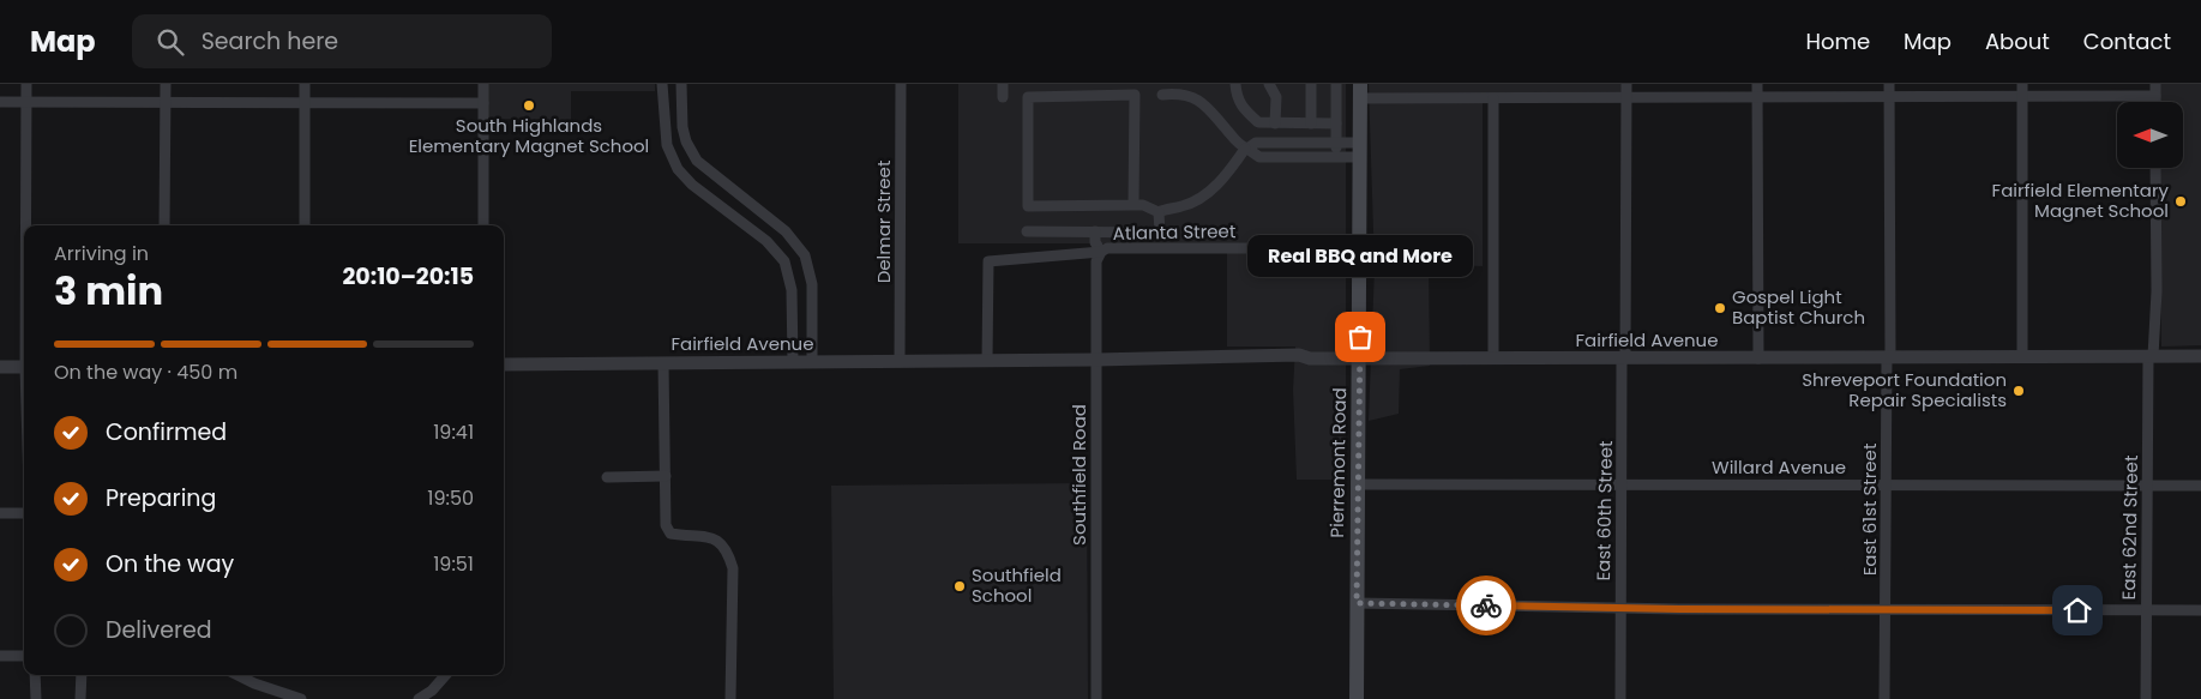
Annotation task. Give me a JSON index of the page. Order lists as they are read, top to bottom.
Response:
{
  "streets": {
    "main road": ["Pierremont Road"],
    "street": [
      "Delmar Street",
      "Atlanta Street",
      "Fairfield Avenue",
      "Willard Avenue",
      "Southfield Road",
      "East 61st Street",
      "East 60th Street",
      "East 62nd Street"
    ]
  },
  "crossings": [
    ["Delmar Street", "Fairfield Avenue"],
    ["Atlanta Street", "Fairfield Avenue"],
    ["Atlanta Street", "Pierremont Road"],
    ["Atlanta Street", "Southfield Road"],
    ["Fairfield Avenue", "Pierremont Road"],
    ["Fairfield Avenue", "Southfield Road"],
    ["Fairfield Avenue", "East 61st Street"],
    ["Fairfield Avenue", "East 60th Street"],
    ["Fairfield Avenue", "East 62nd Street"],
    ["Pierremont Road", "Willard Avenue"],
    ["Willard Avenue", "East 61st Street"],
    ["Willard Avenue", "East 60th Street"],
    ["Willard Avenue", "East 62nd Street"]
  ],
  "places": [
    "South Highlands Elementary Magnet School",
    "Fairfield Elementary Magnet School",
    "Gospel Light Baptist Church",
    "Real BBQ and More",
    "Shreveport Foundation Repair Specialists",
    "Southfield School"
  ],
  "north": "left",
  "page": {
    "header": "Map",
    "search": "Search here",
    "nav": [
      "Home",
      "Map",
      "About",
      "Contact"
    ],
    "heading": ["3 min", "Arriving in", "20:10–20:15"],
    "bubble": "Real BBQ and More",
    "bar": "On the way · 450 m",
    "list": [
      ["Confirmed", "19:41"],
      ["Preparing", "19:50"],
      ["On the way", "19:51"],
      "Delivered"
    ]
  }
}
